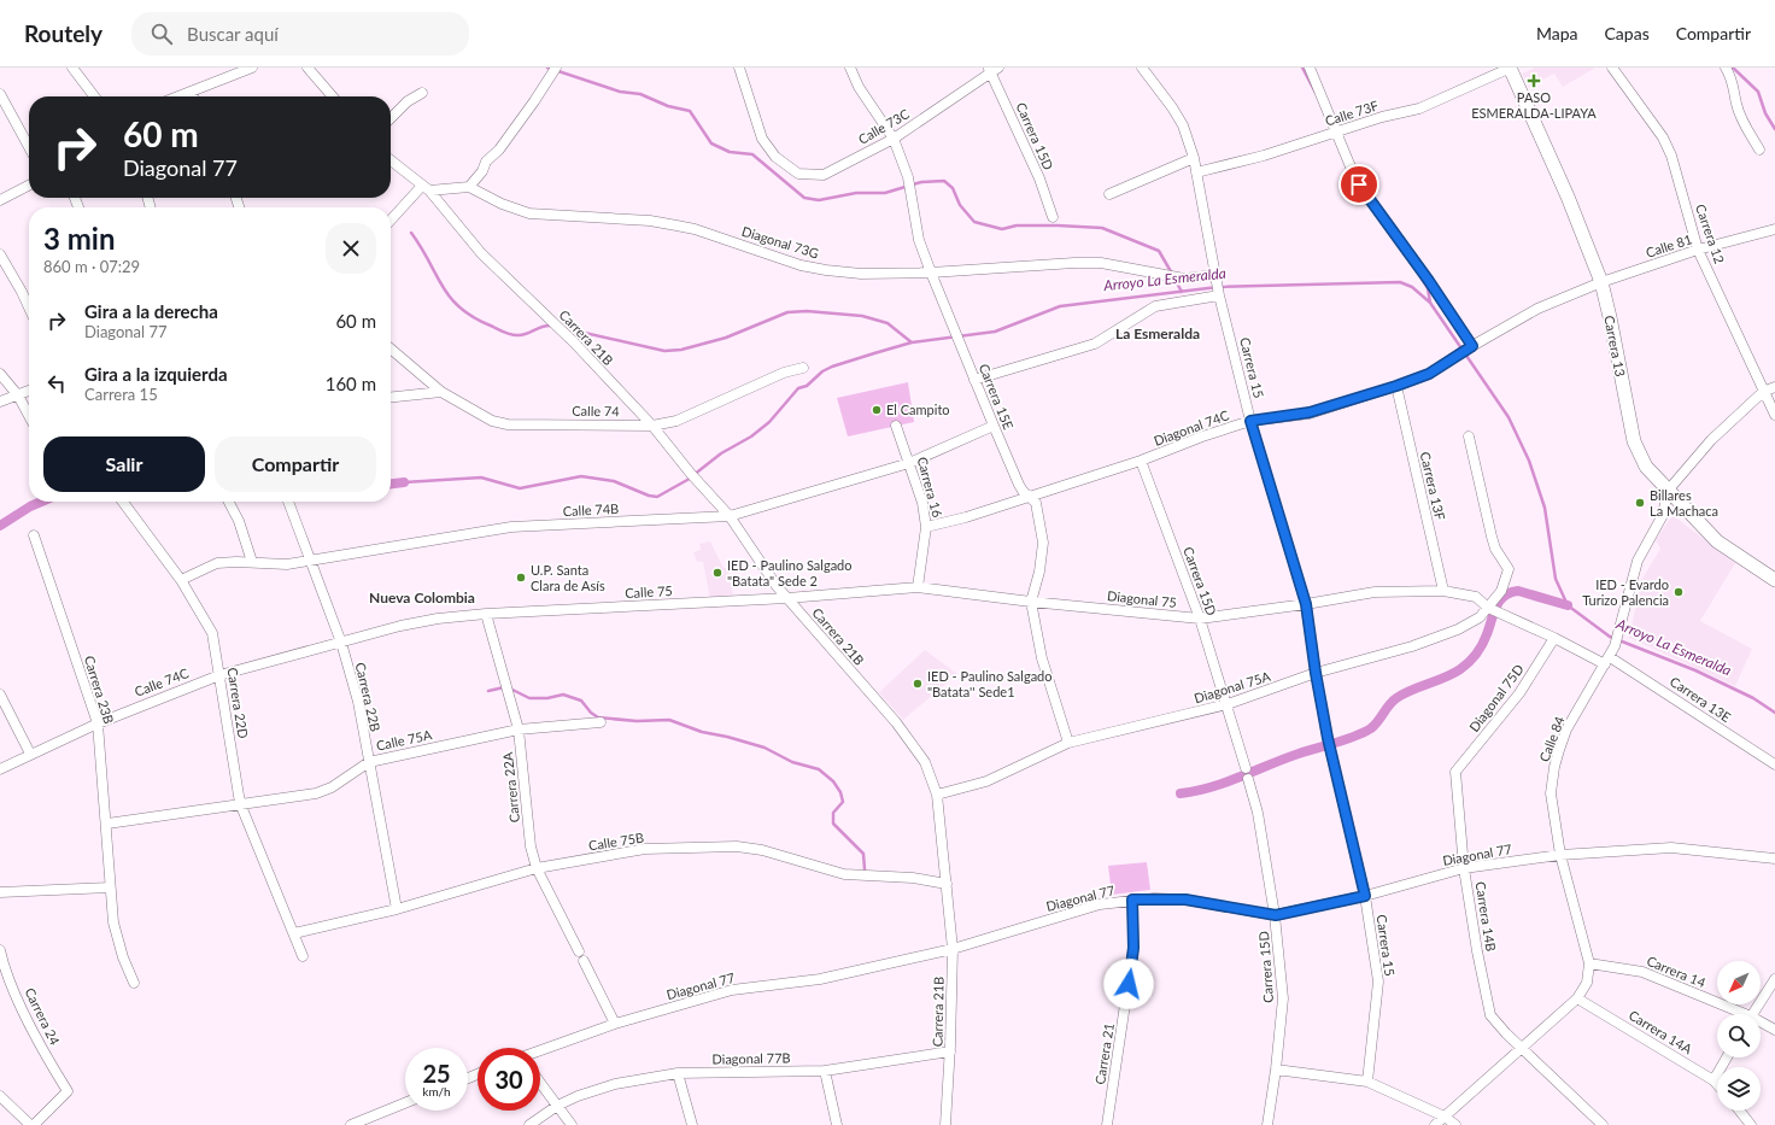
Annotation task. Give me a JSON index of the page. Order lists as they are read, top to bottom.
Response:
{
  "streets": {
    "street": [
      "Calle 73F",
      "Calle 73C",
      "Carrera 15D",
      "Carrera 12",
      "Diagonal 73G",
      "Calle 81",
      "Carrera 21B",
      "Carrera 13",
      "Carrera 15",
      "Carrera 15E",
      "Calle 74",
      "Diagonal 74C",
      "Carrera 13F",
      "Carrera 16",
      "Calle 74B",
      "Calle 75",
      "Diagonal 75",
      "Calle 74C",
      "Diagonal 75A",
      "Carrera 23B",
      "Carrera 22B",
      "Diagonal 75D",
      "Carrera 13E",
      "Carrera 22D",
      "Calle 84",
      "Calle 75A",
      "Carrera 22A",
      "Calle 75B",
      "Diagonal 77",
      "Carrera 14B",
      "Carrera 14",
      "Carrera 24",
      "Carrera 14A",
      "Carrera 21",
      "Diagonal 77B"
    ]
  },
  "crossings": [
    ["Calle 73F", "Carrera 13"],
    ["Calle 73F", "Carrera 15"],
    ["Calle 73C", "Carrera 15D"],
    ["Calle 73C", "Carrera 15E"],
    ["Carrera 15D", "Diagonal 74C"],
    ["Carrera 15D", "Diagonal 75"],
    ["Carrera 15D", "Diagonal 75A"],
    ["Carrera 15D", "Diagonal 77"],
    ["Carrera 12", "Calle 81"],
    ["Carrera 12", "Calle 84"],
    ["Diagonal 73G", "Carrera 15"],
    ["Diagonal 73G", "Carrera 15E"],
    ["Calle 81", "Carrera 13"],
    ["Calle 81", "Diagonal 74C"],
    ["Carrera 21B", "Calle 74"],
    ["Carrera 21B", "Calle 74B"],
    ["Carrera 21B", "Calle 75"],
    ["Carrera 21B", "Diagonal 75"],
    ["Carrera 21B", "Diagonal 75A"],
    ["Carrera 21B", "Calle 75B"],
    ["Carrera 21B", "Diagonal 77"],
    ["Carrera 21B", "Diagonal 77B"],
    ["Carrera 13", "Diagonal 74C"],
    ["Carrera 13", "Calle 84"],
    ["Carrera 15", "Diagonal 74C"],
    ["Carrera 15", "Diagonal 75"],
    ["Carrera 15", "Diagonal 75A"],
    ["Carrera 15", "Diagonal 77"],
    ["Carrera 15E", "Diagonal 74C"],
    ["Carrera 15E", "Calle 74B"],
    ["Carrera 15E", "Diagonal 75"],
    ["Carrera 15E", "Diagonal 75A"],
    ["Diagonal 74C", "Carrera 13F"],
    ["Diagonal 74C", "Carrera 16"],
    ["Carrera 13F", "Diagonal 75"],
    ["Carrera 16", "Calle 74B"],
    ["Carrera 16", "Diagonal 75"],
    ["Calle 74B", "Carrera 22B"],
    ["Calle 74B", "Carrera 22D"],
    ["Calle 75", "Diagonal 75"],
    ["Calle 75", "Calle 74C"],
    ["Calle 75", "Carrera 22B"],
    ["Calle 75", "Carrera 22A"],
    ["Diagonal 75", "Diagonal 75A"],
    ["Diagonal 75", "Carrera 13E"],
    ["Calle 74C", "Carrera 23B"],
    ["Calle 74C", "Carrera 22B"],
    ["Calle 74C", "Carrera 22D"],
    ["Diagonal 75A", "Carrera 13E"],
    ["Carrera 23B", "Calle 75A"],
    ["Carrera 22B", "Calle 75A"],
    ["Carrera 22B", "Calle 75B"],
    ["Diagonal 75D", "Carrera 13E"],
    ["Diagonal 75D", "Carrera 14B"],
    ["Carrera 13E", "Calle 84"],
    ["Carrera 22D", "Calle 75A"],
    ["Carrera 22D", "Calle 75B"],
    ["Calle 84", "Diagonal 77"],
    ["Calle 84", "Carrera 14B"],
    ["Calle 84", "Carrera 14"],
    ["Calle 84", "Carrera 14A"],
    ["Calle 75A", "Carrera 22A"],
    ["Carrera 22A", "Calle 75B"],
    ["Carrera 22A", "Diagonal 77"],
    ["Diagonal 77", "Carrera 14B"],
    ["Diagonal 77", "Carrera 21"]
  ],
  "districts": ["La Esmeralda", "Nueva Colombia"],
  "water": ["Arroyo La Esmeralda"],
  "places": {
    "health": ["PASO ESMERALDA-LIPAYA"],
    "other": [
      "El Campito",
      "Billares La Machaca",
      "IED - Paulino Salgado \"Batata\" Sede 2",
      "U.P. Santa Clara de Asís",
      "IED - Evardo Turizo Palencia",
      "IED - Paulino Salgado \"Batata'' Sede1"
    ]
  },
  "north": "bottom left",
  "page": {
    "header": "Routely",
    "search": "Buscar aquí",
    "nav": ["Mapa", "Capas", "Compartir"],
    "turn": ["60 m", "Diagonal 77"],
    "heading": ["3 min", "860 m · 07:29"],
    "list": [
      {
        "name": "Gira a la derecha",
        "note": "Diagonal 77",
        "value": "60 m"
      },
      {
        "name": "Gira a la izquierda",
        "note": "Carrera 15",
        "value": "160 m"
      }
    ],
    "buttons": ["Salir", "Compartir"],
    "speed": "25 km/h",
    "limit": "30"
  }
}
